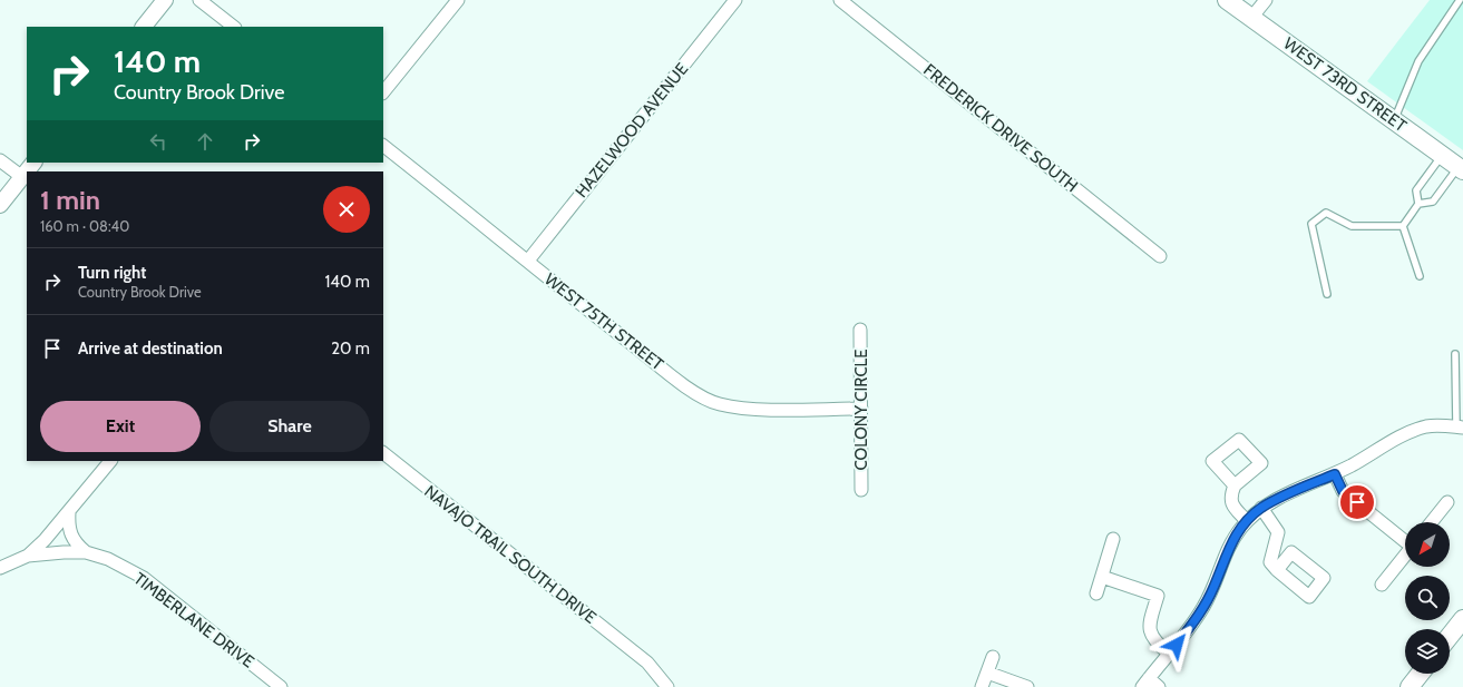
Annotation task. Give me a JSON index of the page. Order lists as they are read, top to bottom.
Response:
{
  "streets": {
    "main road": ["WEST 73RD STREET"],
    "street": [
      "FREDERICK DRIVE SOUTH",
      "HAZELWOOD AVENUE",
      "WEST 75TH STREET",
      "COLONY CIRCLE",
      "NAVAJO TRAIL SOUTH DRIVE",
      "TIMBERLANE DRIVE"
    ]
  },
  "crossings": [
    ["HAZELWOOD AVENUE", "WEST 75TH STREET"],
    ["WEST 75TH STREET", "COLONY CIRCLE"]
  ],
  "north": "bottom left",
  "page": {
    "turn": ["140 m", "Country Brook Drive"],
    "heading": ["1 min", "160 m · 08:40"],
    "list": [
      {
        "name": "Turn right",
        "note": "Country Brook Drive",
        "value": "140 m"
      },
      {
        "name": "Arrive at destination",
        "value": "20 m"
      }
    ],
    "buttons": ["Exit", "Share"]
  }
}
